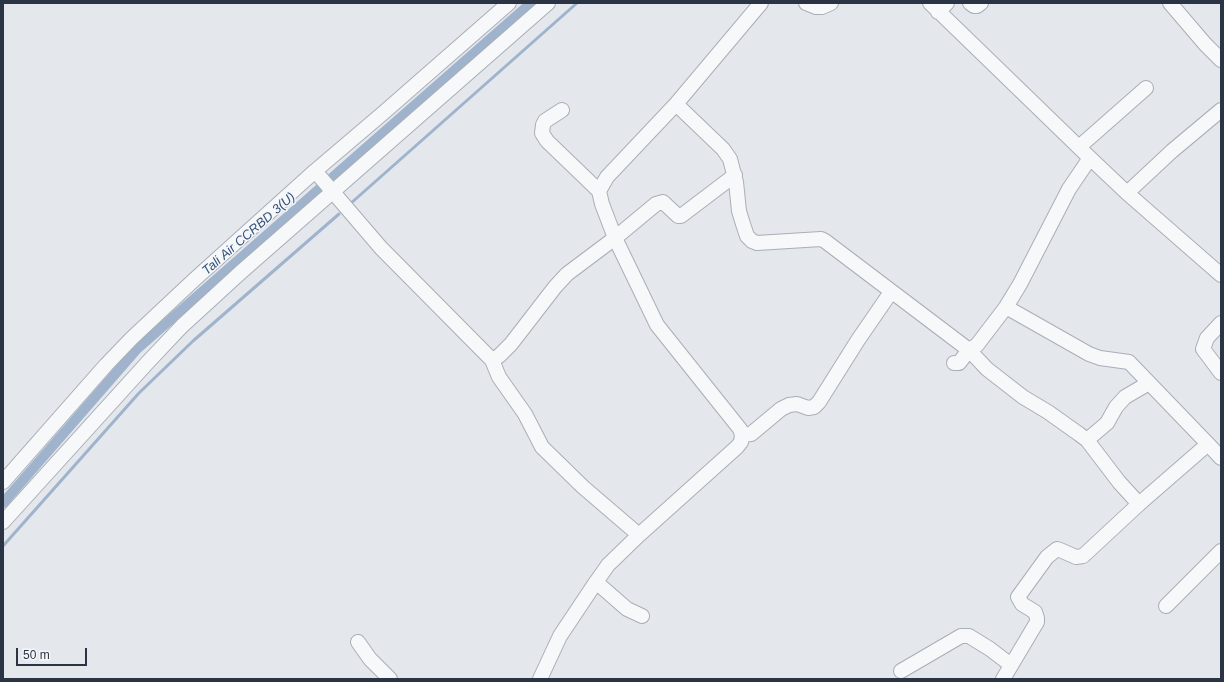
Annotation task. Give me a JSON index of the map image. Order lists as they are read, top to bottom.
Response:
{
  "water": ["Tali Air CCRBD 3(U)"],
  "scale_bar": "50 m"
}
